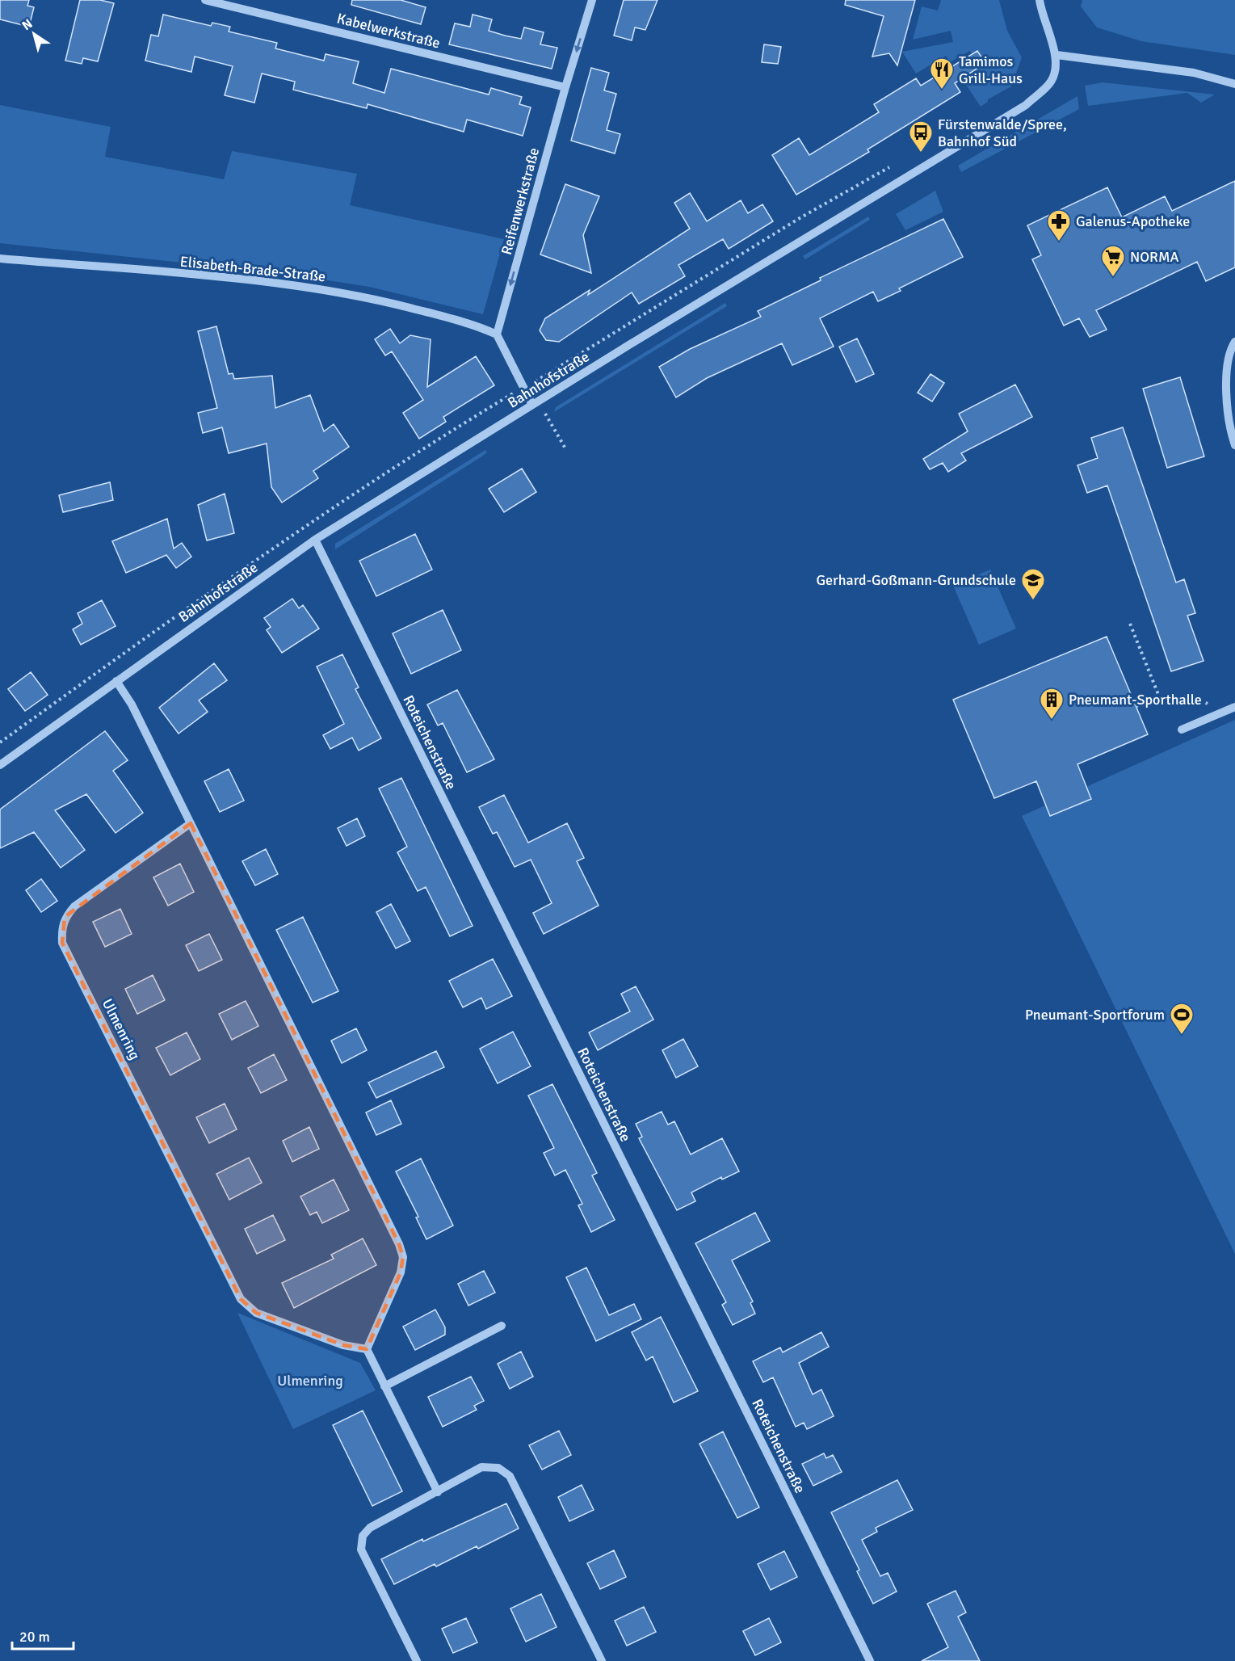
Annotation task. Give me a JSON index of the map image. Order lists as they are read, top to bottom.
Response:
{
  "streets": {
    "street": [
      "Kabelwerkstraße",
      "Reifenwerkstraße",
      "Elisabeth-Brade-Straße",
      "Bahnhofstraße",
      "Roteichenstraße",
      "Ulmenring"
    ]
  },
  "crossings": [
    ["Kabelwerkstraße", "Reifenwerkstraße"],
    ["Reifenwerkstraße", "Elisabeth-Brade-Straße"],
    ["Bahnhofstraße", "Roteichenstraße"]
  ],
  "one_way": ["Reifenwerkstraße"],
  "parks": ["Ulmenring"],
  "places": {
    "restaurant": ["Tamimos Grill-Haus"],
    "bus stop": ["Fürstenwalde/Spree, Bahnhof Süd"],
    "pharmacy": ["Galenus-Apotheke"],
    "supermarket": ["NORMA"],
    "school or university": ["Gerhard-Goßmann-Grundschule"],
    "building": ["Pneumant-Sporthalle"],
    "sports": ["Pneumant-Sportforum"]
  },
  "scale_bar": "20 m",
  "north": "top left"
}
